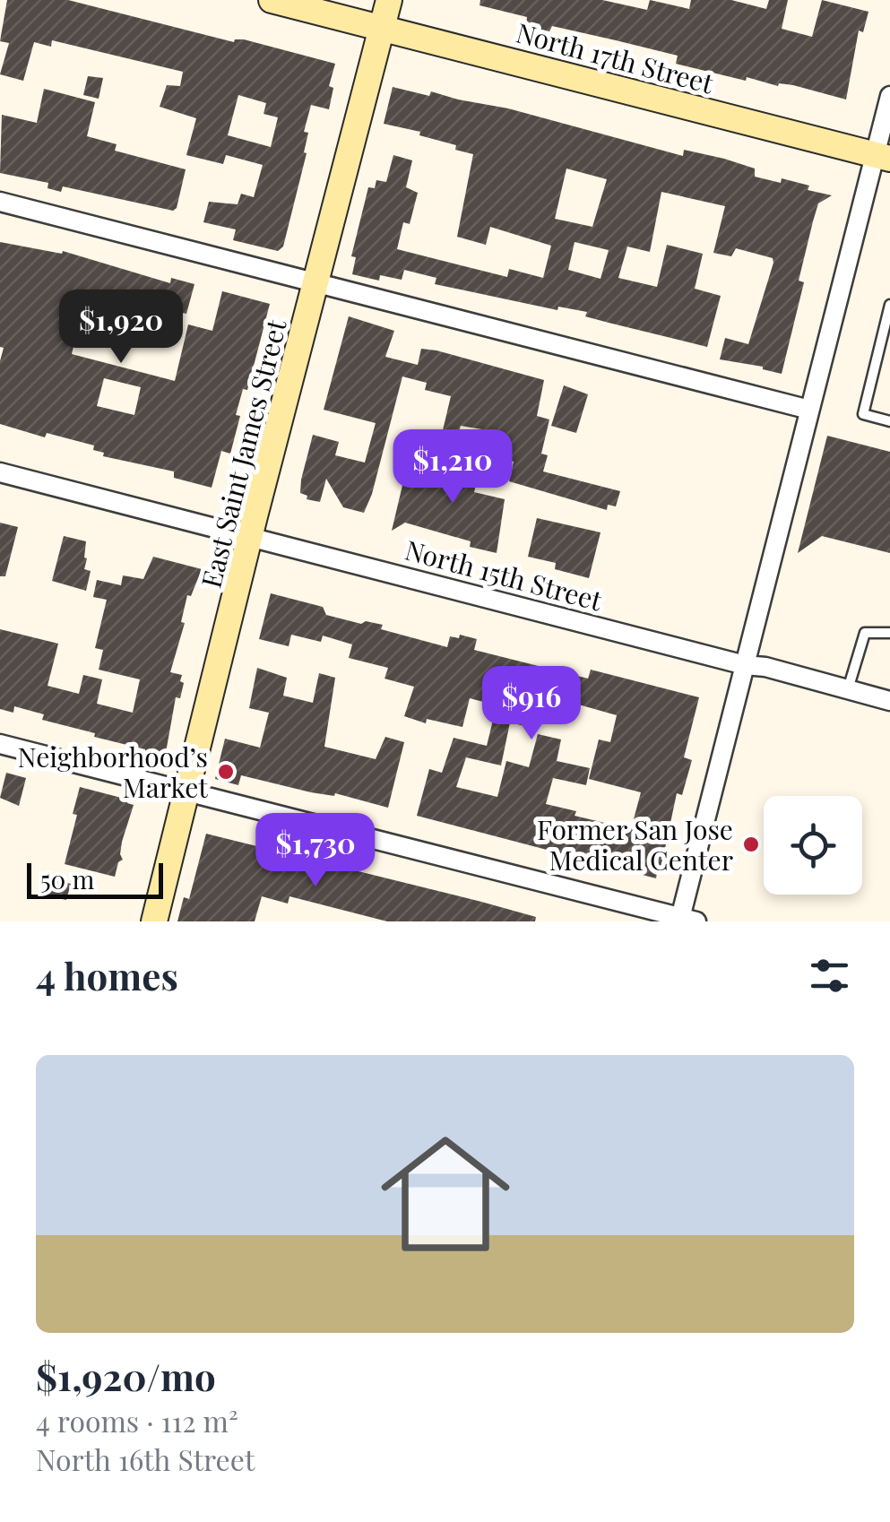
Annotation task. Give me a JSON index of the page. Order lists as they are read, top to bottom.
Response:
{
  "streets": {
    "street": ["North 17th Street", "East Saint James Street", "North 15th Street"]
  },
  "crossings": [
    ["North 17th Street", "East Saint James Street"],
    ["East Saint James Street", "North 15th Street"]
  ],
  "places": ["Neighborhood’s Market", "Former San Jose Medical Center"],
  "scale_bar": "50 m",
  "page": {
    "price": [
      "$1,920",
      "$1,210",
      "$916",
      "$1,730"
    ],
    "scale": "50 m",
    "heading": "4 homes",
    "list": [
      {
        "name": "$1,920/mo",
        "note": "4 rooms · 112 m² · North 16th Street"
      }
    ]
  }
}
